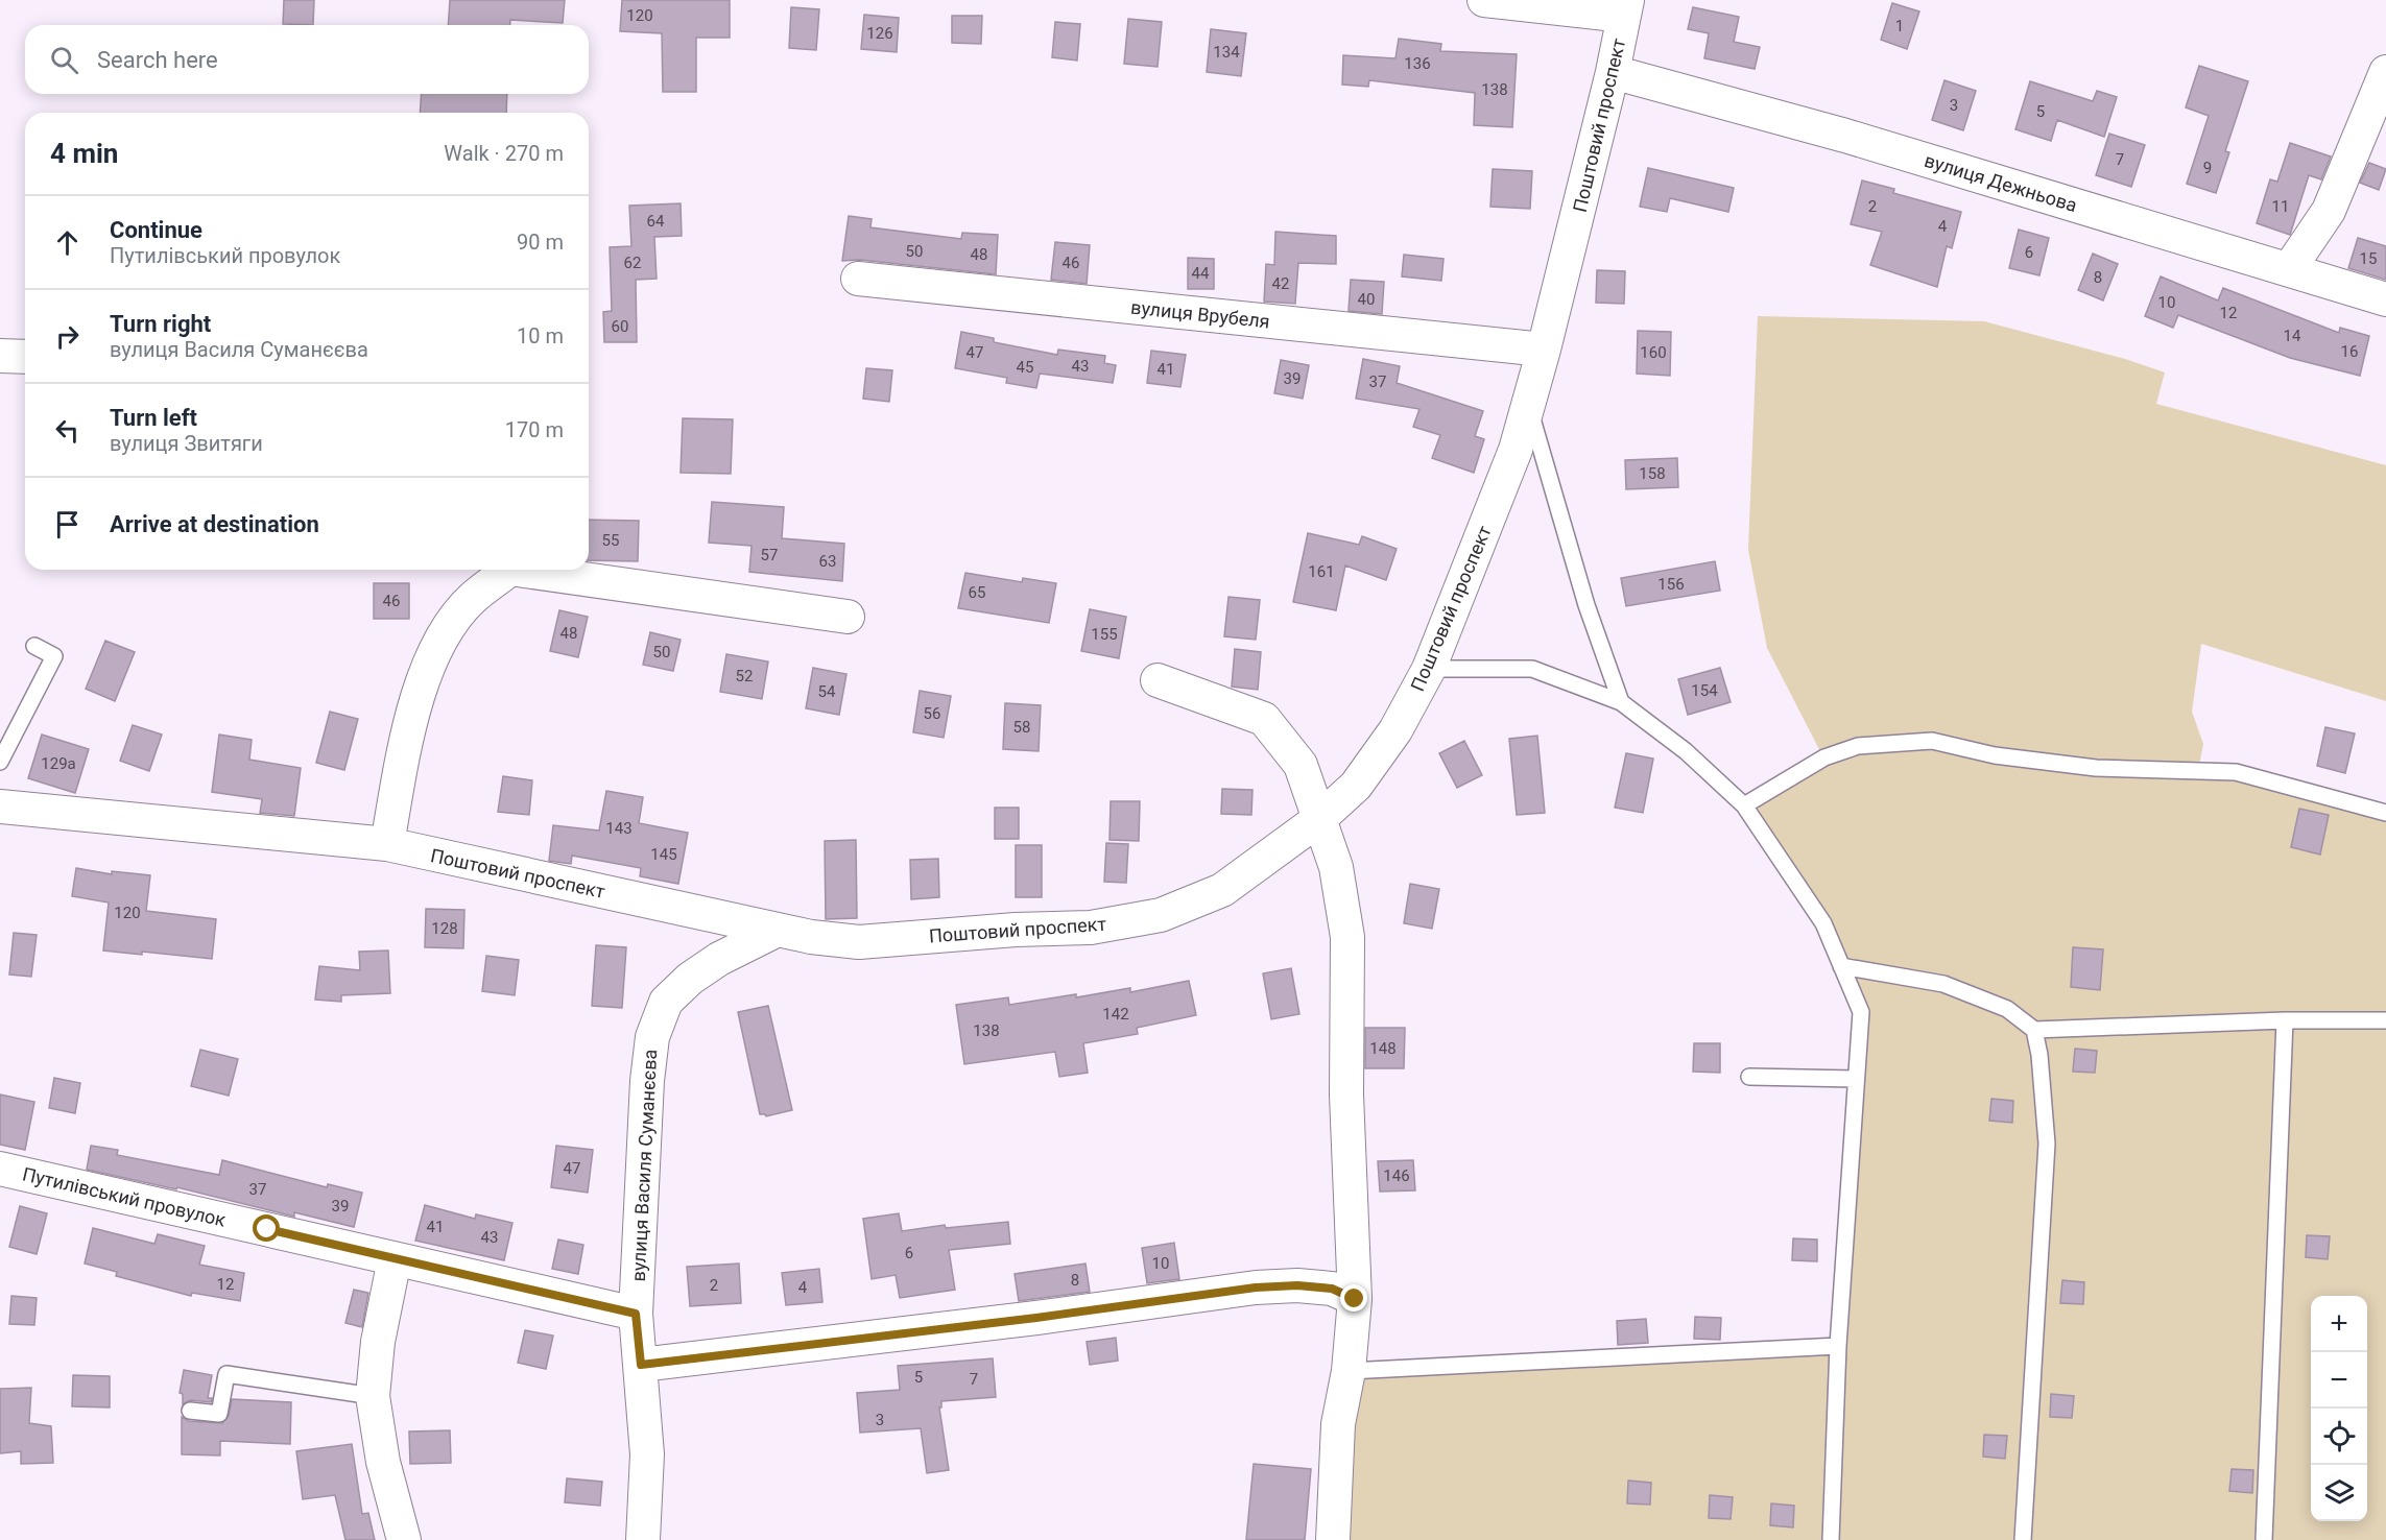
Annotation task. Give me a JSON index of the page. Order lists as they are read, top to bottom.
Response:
{
  "streets": {
    "street": [
      "Поштовий проспект",
      "вулиця Дежньова",
      "вулиця Врубеля",
      "вулиця Василя Суманєєва",
      "Путилівський провулок"
    ]
  },
  "crossings": [
    ["Поштовий проспект", "вулиця Дежньова"],
    ["Поштовий проспект", "вулиця Врубеля"],
    ["Поштовий проспект", "вулиця Василя Суманєєва"],
    ["вулиця Василя Суманєєва", "Путилівський провулок"]
  ],
  "house_numbers": [
    "120",
    "1",
    "126",
    "134",
    "136",
    "138",
    "3",
    "5",
    "7",
    "9",
    "2",
    "11",
    "64",
    "4",
    "50",
    "6",
    "48",
    "15",
    "62",
    "46",
    "44",
    "8",
    "42",
    "40",
    "10",
    "12",
    "60",
    "14",
    "16",
    "47",
    "160",
    "43",
    "45",
    "41",
    "39",
    "37",
    "158",
    "55",
    "57",
    "63",
    "161",
    "156",
    "65",
    "46",
    "48",
    "155",
    "50",
    "52",
    "154",
    "54",
    "56",
    "58",
    "129а",
    "143",
    "145",
    "120",
    "128",
    "142",
    "138",
    "148",
    "47",
    "146",
    "37",
    "39",
    "41",
    "43",
    "6",
    "10",
    "8",
    "12",
    "2",
    "4",
    "5",
    "7",
    "3"
  ],
  "page": {
    "search": "Search here",
    "heading": ["4 min", "Walk · 270 m"],
    "list": [
      ["Continue", "Путилівський провулок", "90 m"],
      ["Turn right", "вулиця Василя Суманєєва", "10 m"],
      ["Turn left", "вулиця Звитяги", "170 m"],
      "Arrive at destination"
    ],
    "map_buttons": ["+", "−"]
  }
}
